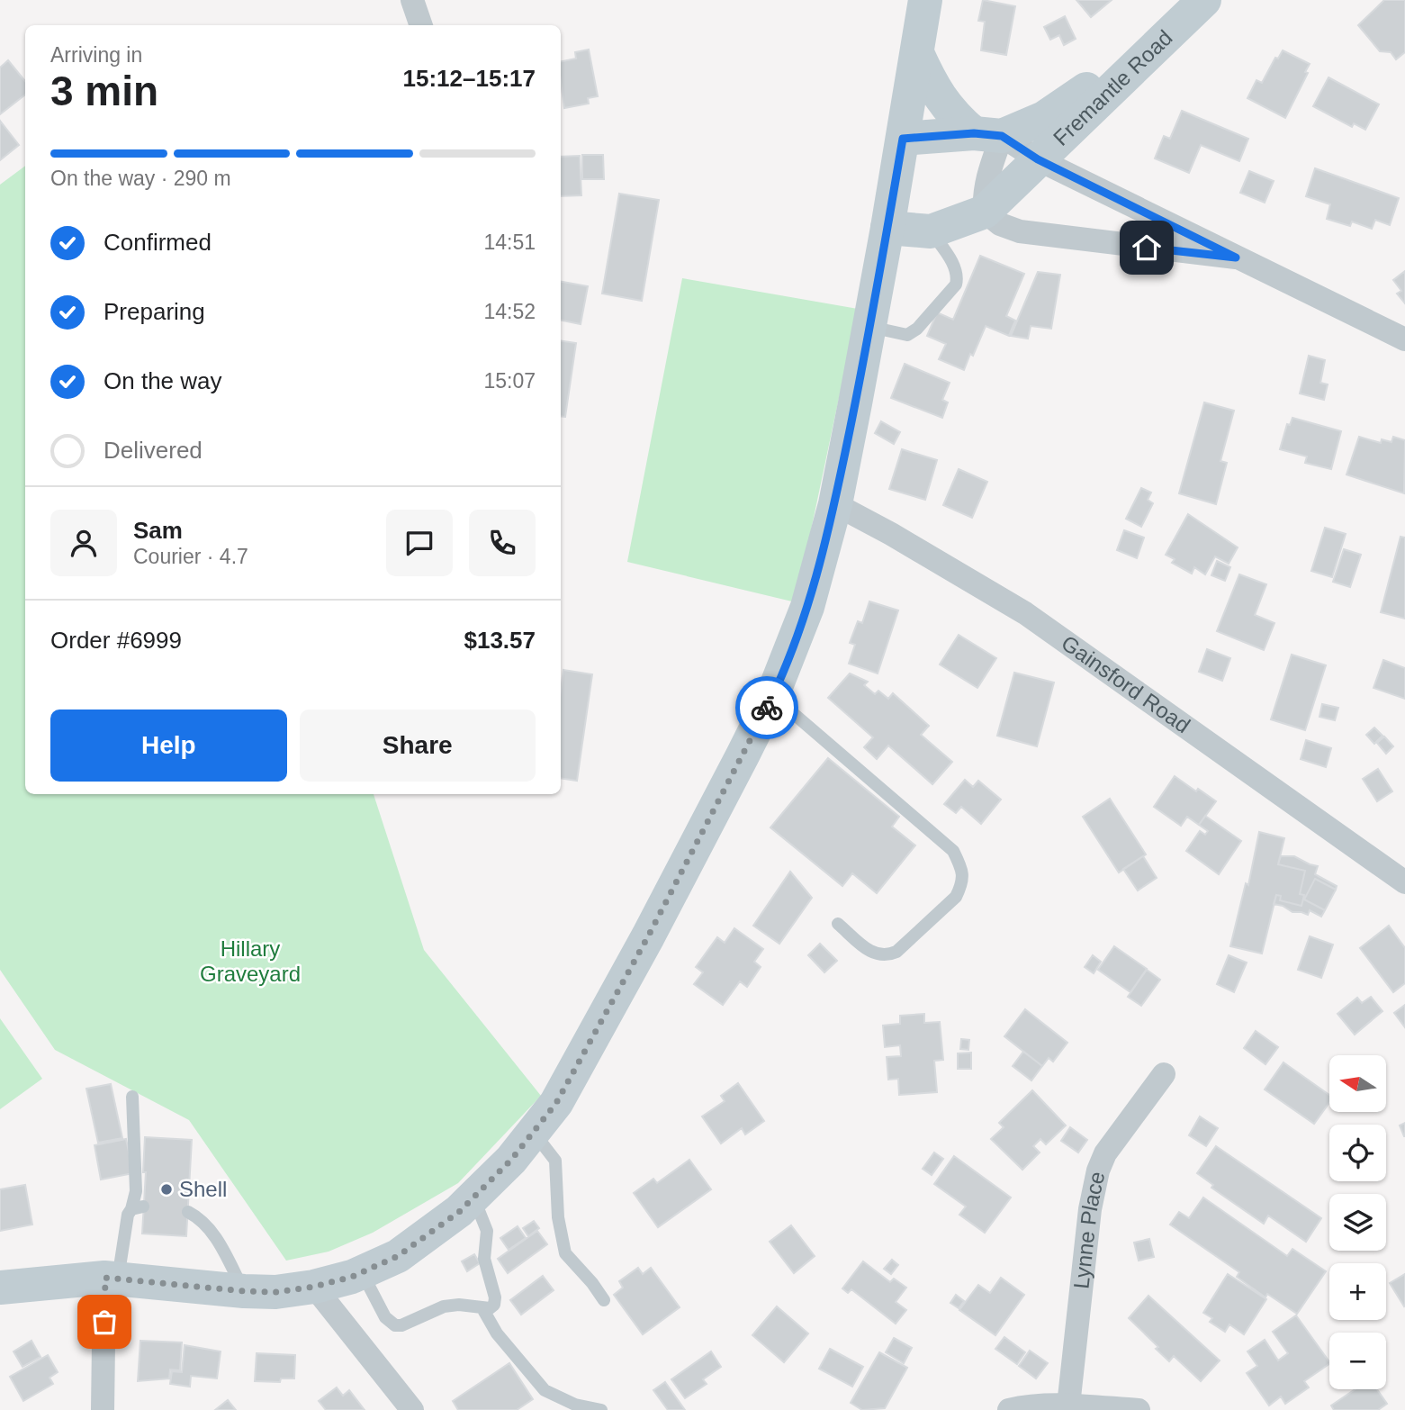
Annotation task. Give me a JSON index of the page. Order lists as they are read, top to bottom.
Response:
{
  "streets": {
    "main road": ["Fremantle Road"],
    "street": ["Gainsford Road", "Lynne Place"]
  },
  "parks": ["Hillary Graveyard"],
  "places": ["Shell"],
  "north": "left",
  "page": {
    "heading": ["3 min", "Arriving in", "15:12–15:17"],
    "panel": [
      "Sam",
      "Courier · 4.7",
      "Order #6999",
      "$13.57"
    ],
    "bar": "On the way · 290 m",
    "list": [
      ["Confirmed", "14:51"],
      ["Preparing", "14:52"],
      ["On the way", "15:07"],
      "Delivered"
    ],
    "buttons": ["Help", "Share"],
    "map_buttons": ["+", "−"]
  }
}
